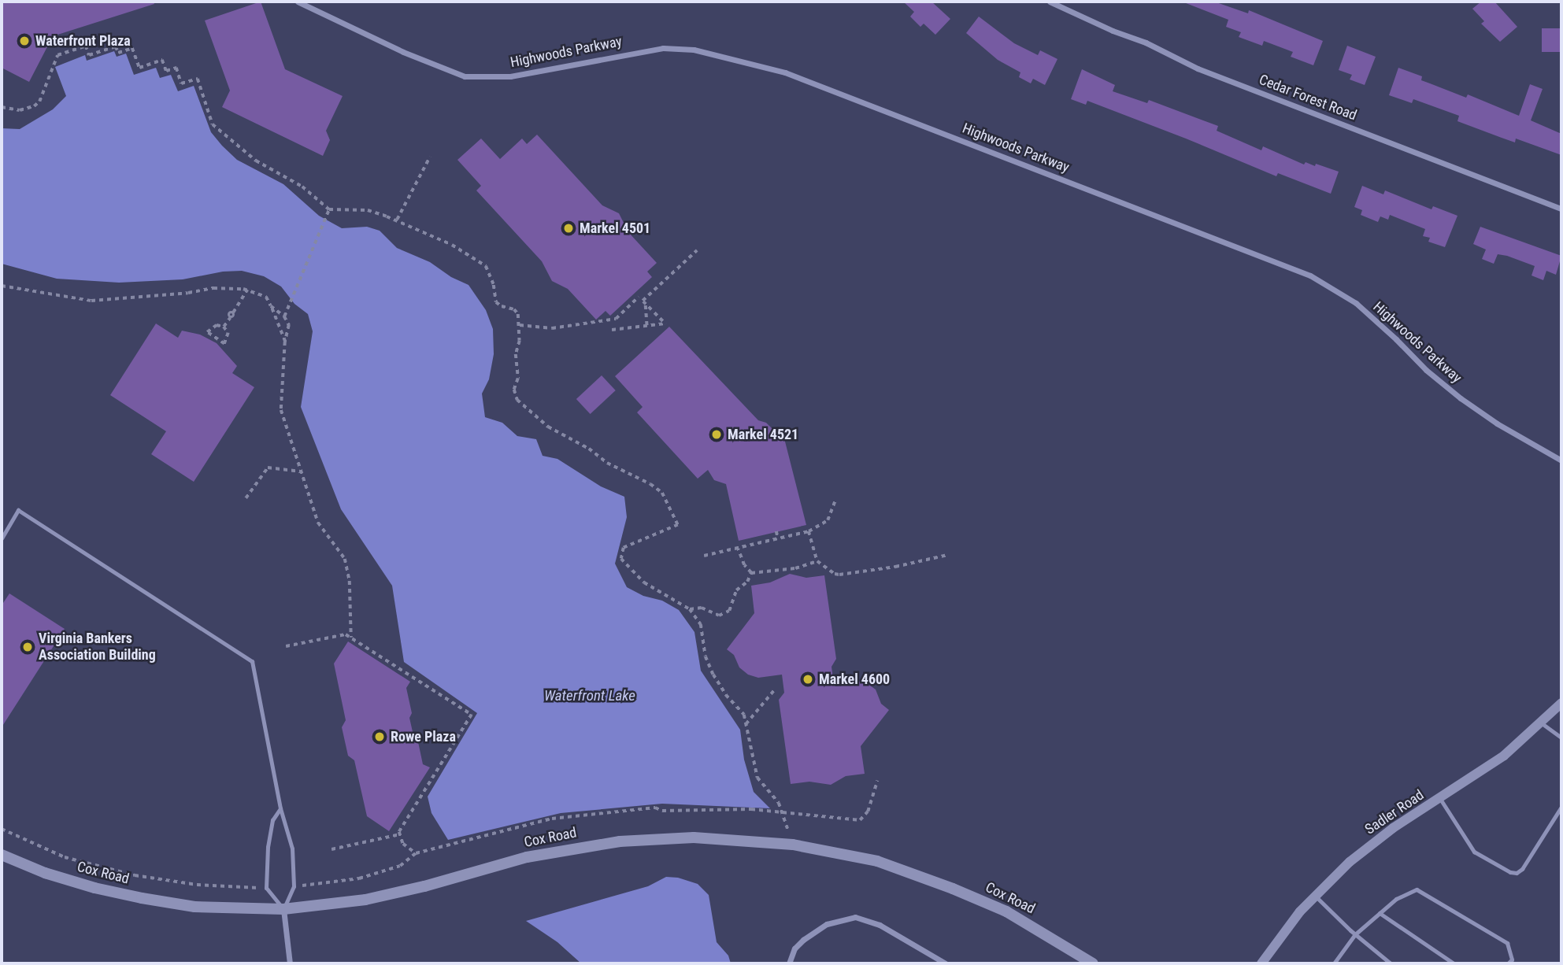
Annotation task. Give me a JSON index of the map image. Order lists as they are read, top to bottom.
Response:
{
  "streets": {
    "main road": ["Cox Road"],
    "street": ["Highwoods Parkway", "Cedar Forest Road", "Sadler Road"]
  },
  "water": ["Waterfront Lake"],
  "places": [
    "Waterfront Plaza",
    "Markel 4501",
    "Markel 4521",
    "Virginia Bankers Association Building",
    "Markel 4600",
    "Rowe Plaza"
  ]
}
